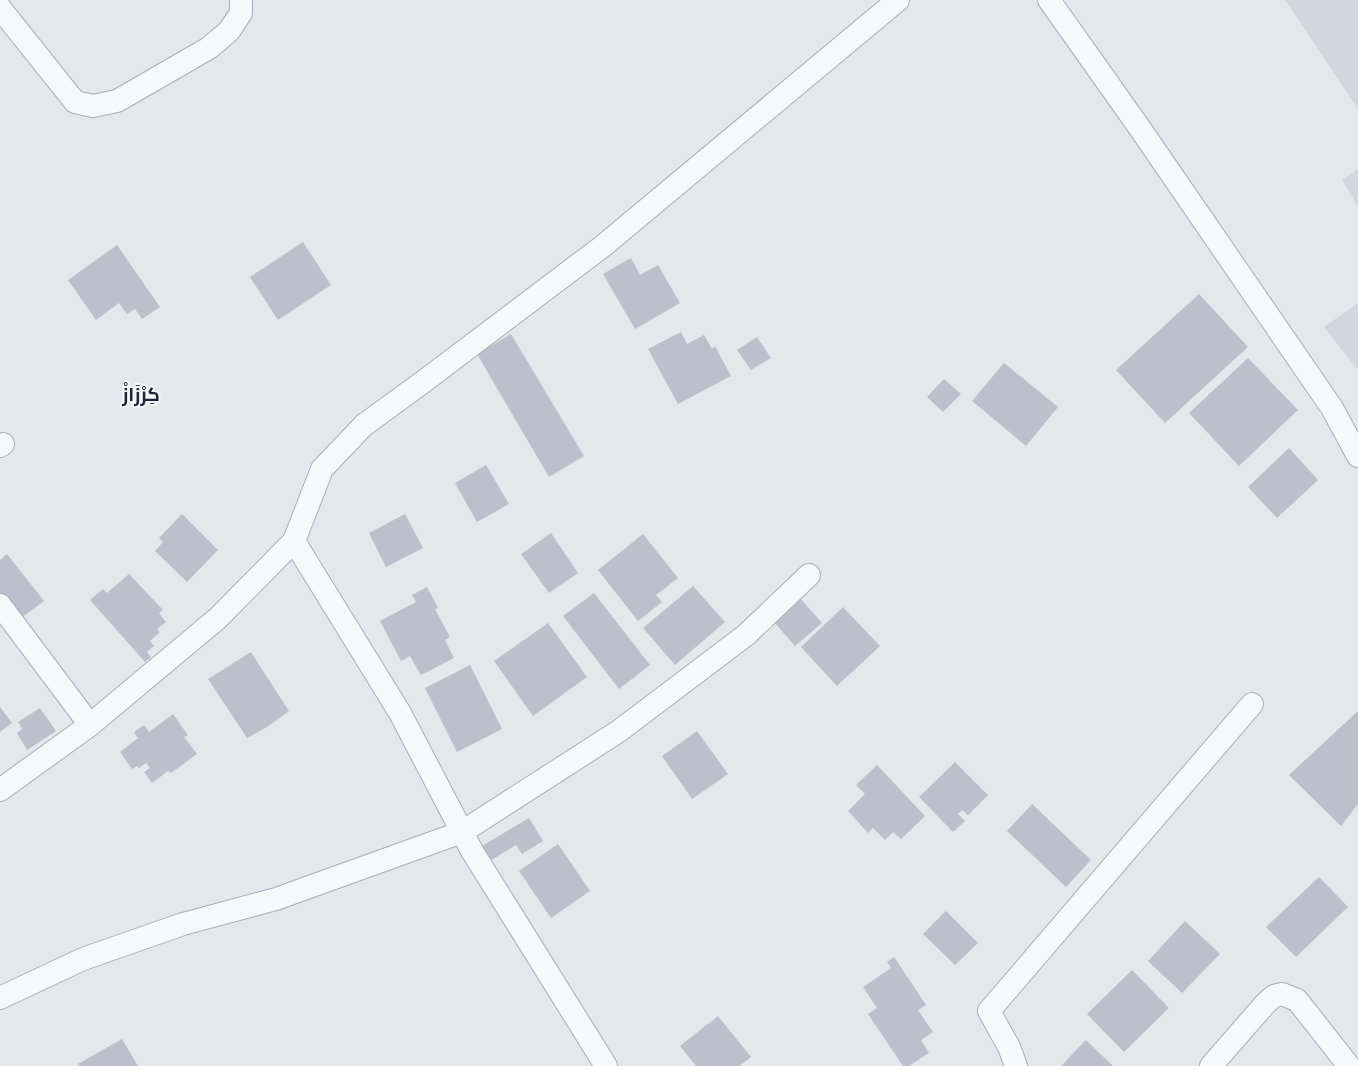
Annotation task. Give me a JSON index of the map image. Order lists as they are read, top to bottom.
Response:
{
  "districts": ["كِرْزَازْ"]
}
